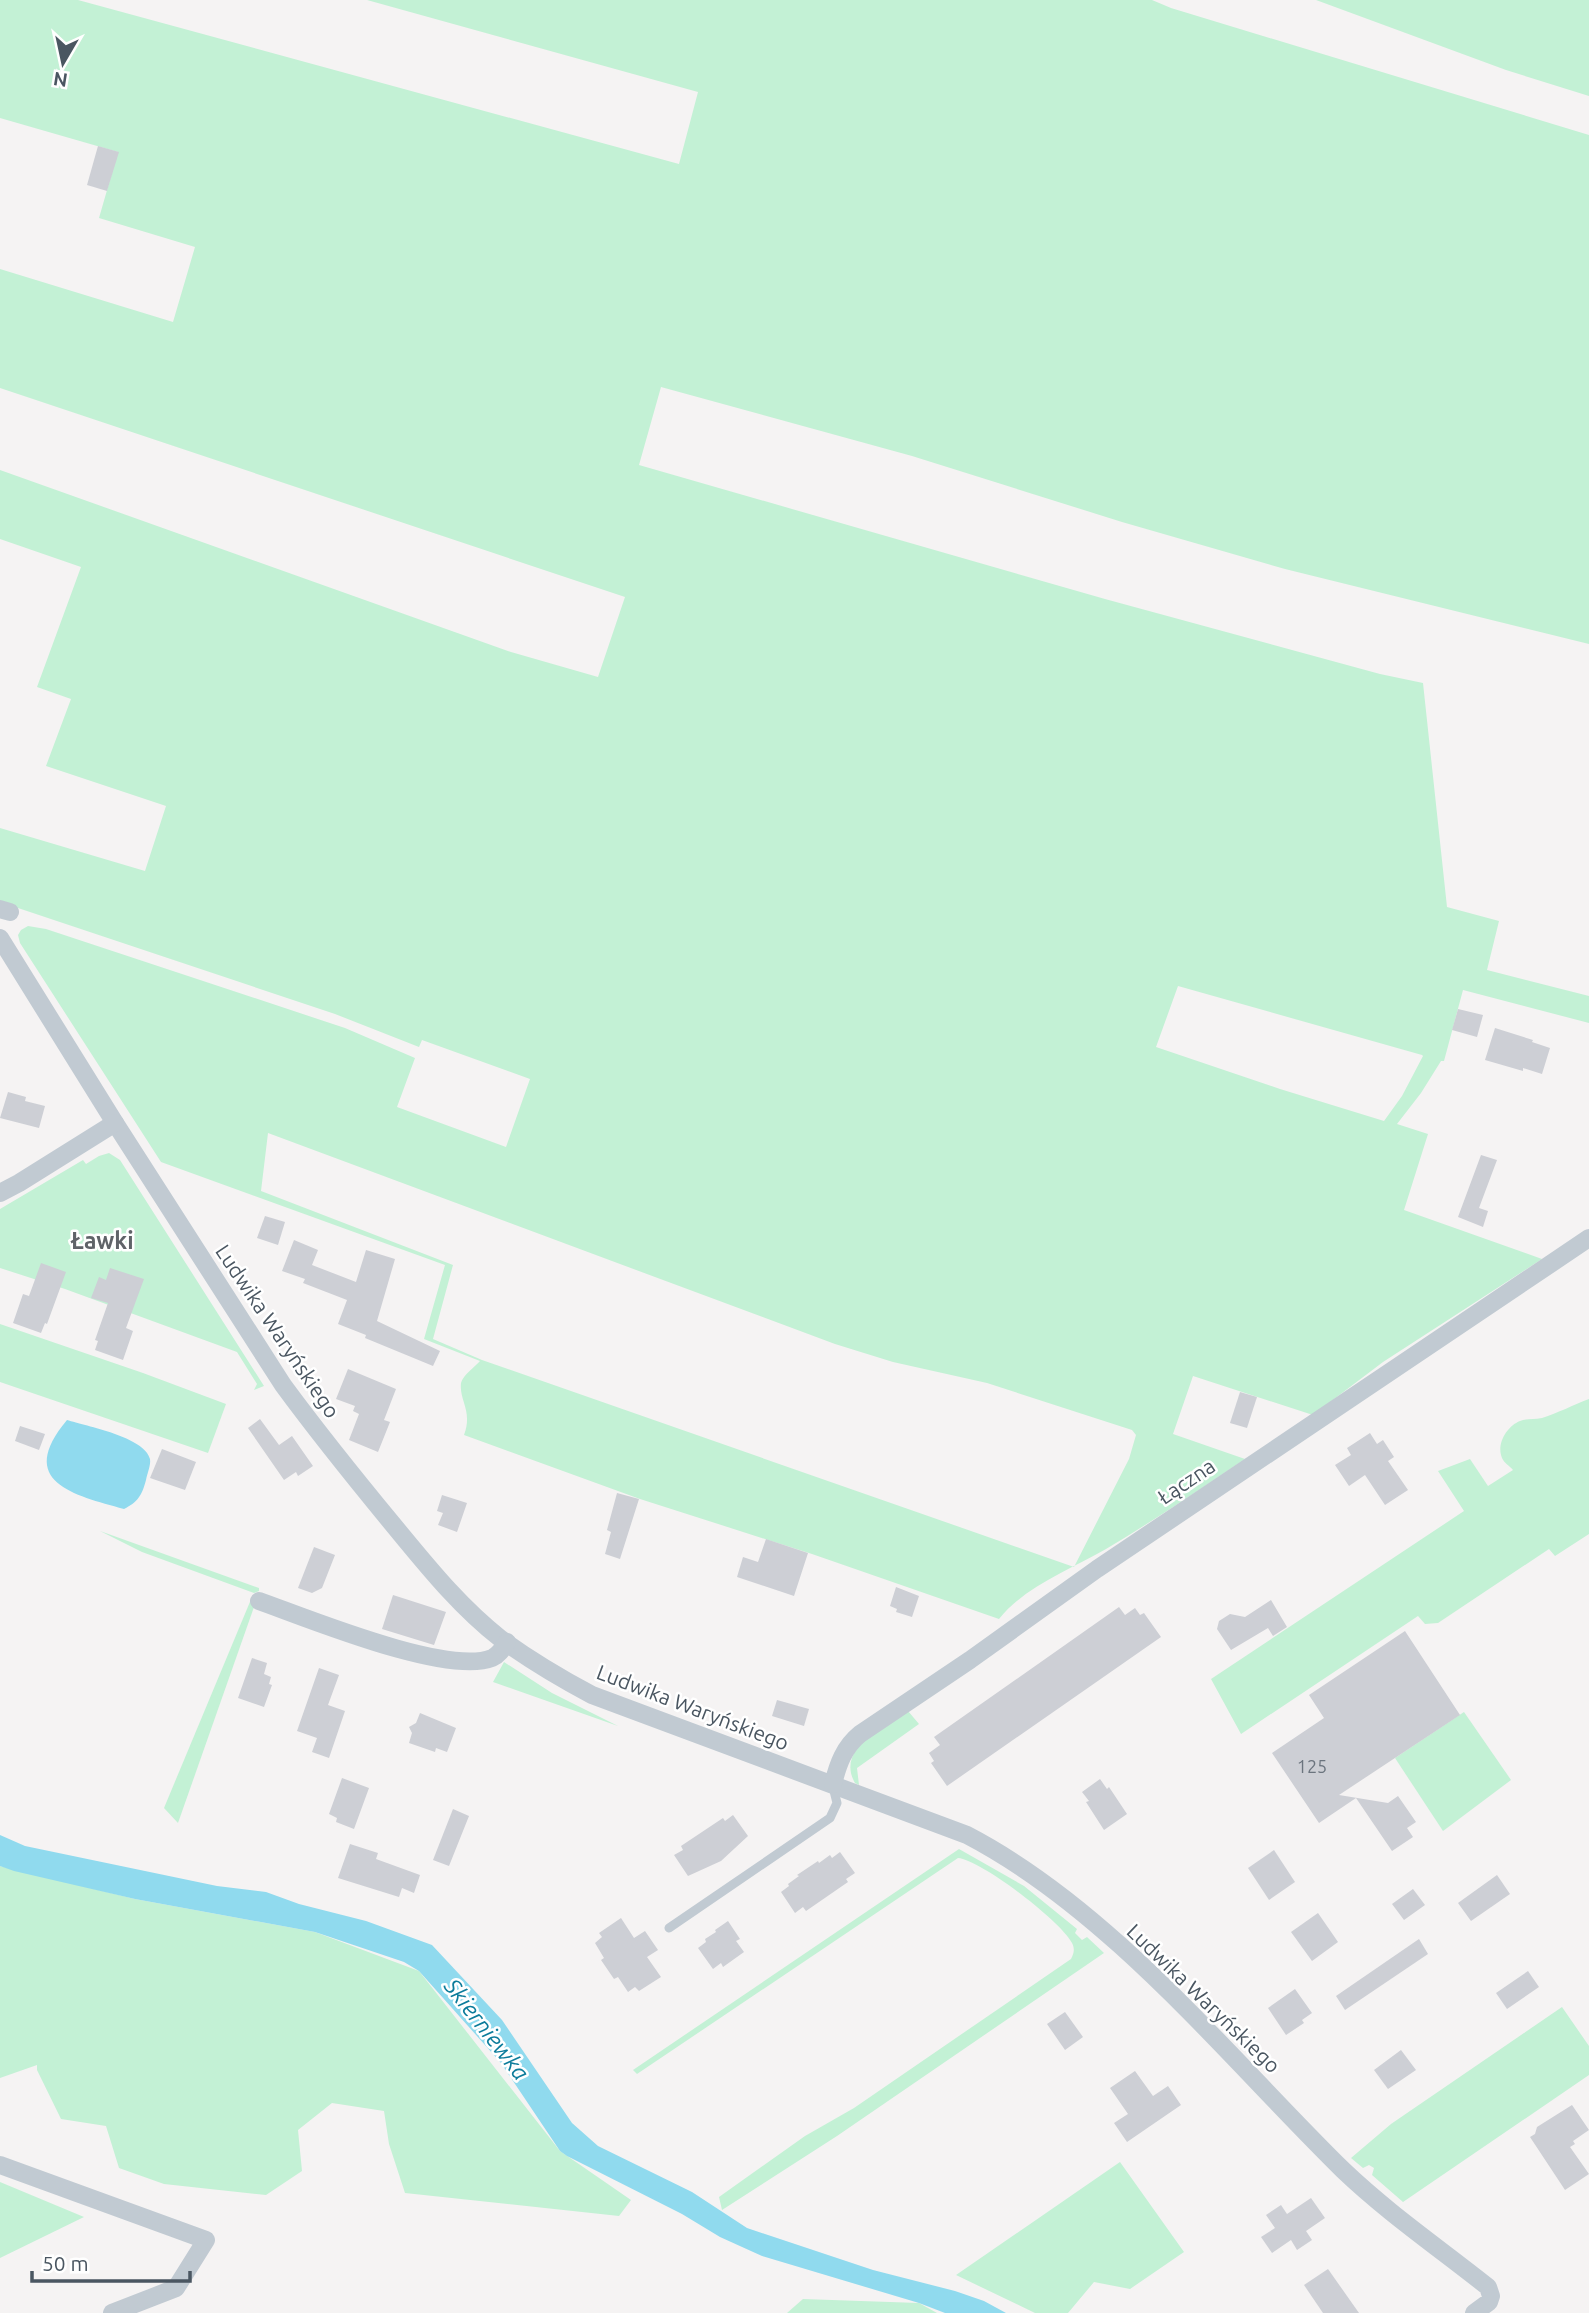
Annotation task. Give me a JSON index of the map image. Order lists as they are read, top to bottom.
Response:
{
  "streets": {
    "street": ["Ludwika Waryńskiego", "Łączna"]
  },
  "crossings": [
    ["Ludwika Waryńskiego", "Łączna"]
  ],
  "districts": ["Ławki"],
  "water": ["Skierniewka"],
  "house_numbers": ["125"],
  "scale_bar": "50 m",
  "north": "bottom"
}
